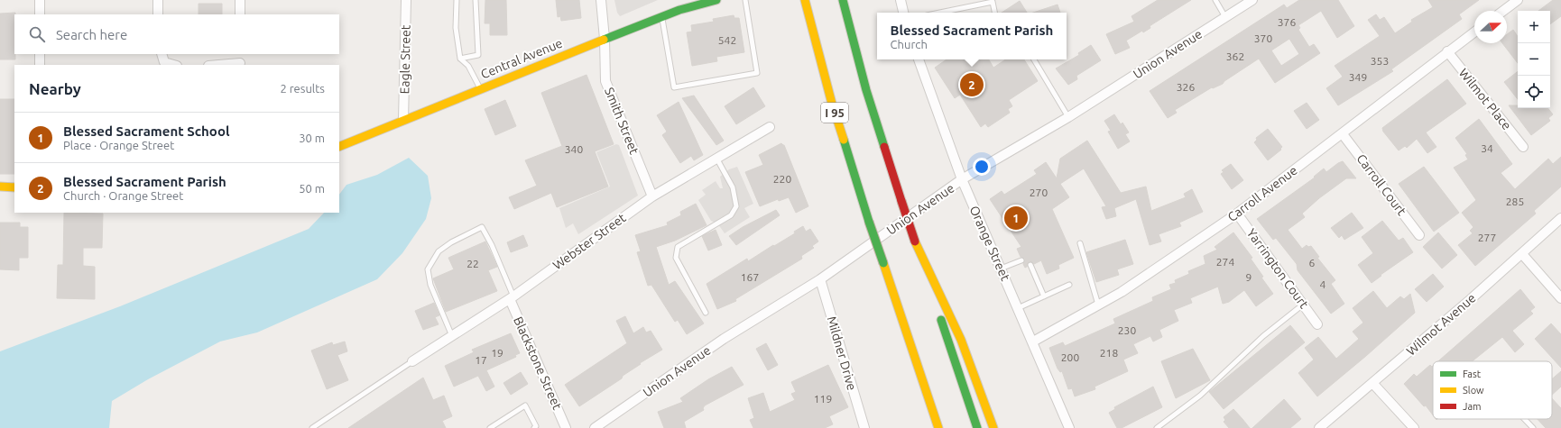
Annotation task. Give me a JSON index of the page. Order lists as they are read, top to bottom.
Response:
{
  "streets": {
    "main road": ["Central Avenue", "I 95"],
    "street": [
      "Union Avenue",
      "Eagle Street",
      "Wilmot Place",
      "Smith Street",
      "Carroll Court",
      "Carroll Avenue",
      "Webster Street",
      "Orange Street",
      "Yarrington Court",
      "Wilmot Avenue",
      "Mildner Drive",
      "Blackstone Street"
    ]
  },
  "crossings": [
    ["Union Avenue", "Orange Street"],
    ["Union Avenue", "Mildner Drive"],
    ["Central Avenue", "Eagle Street"],
    ["Central Avenue", "Smith Street"],
    ["Wilmot Place", "Carroll Avenue"],
    ["Smith Street", "Webster Street"],
    ["Carroll Court", "Carroll Avenue"],
    ["Carroll Avenue", "Orange Street"],
    ["Carroll Avenue", "Yarrington Court"],
    ["Webster Street", "Blackstone Street"]
  ],
  "house_numbers": [
    "376",
    "370",
    "542",
    "362",
    "353",
    "349",
    "326",
    "34",
    "340",
    "220",
    "270",
    "285",
    "277",
    "274",
    "6",
    "22",
    "167",
    "9",
    "4",
    "230",
    "19",
    "218",
    "200",
    "17",
    "119"
  ],
  "legend": ["Fast", "Slow", "Jam"],
  "north": "right",
  "page": {
    "map_buttons": ["+", "−"],
    "popup": ["Blessed Sacrament Parish", "Church"],
    "search": "Search here",
    "heading": ["Nearby", "2 results"],
    "pins": ["2", "1"],
    "list": [
      {
        "mark": "1",
        "name": "Blessed Sacrament School",
        "note": "Place · Orange Street",
        "value": "30 m"
      },
      {
        "mark": "2",
        "name": "Blessed Sacrament Parish",
        "note": "Church · Orange Street",
        "value": "50 m"
      }
    ]
  }
}
